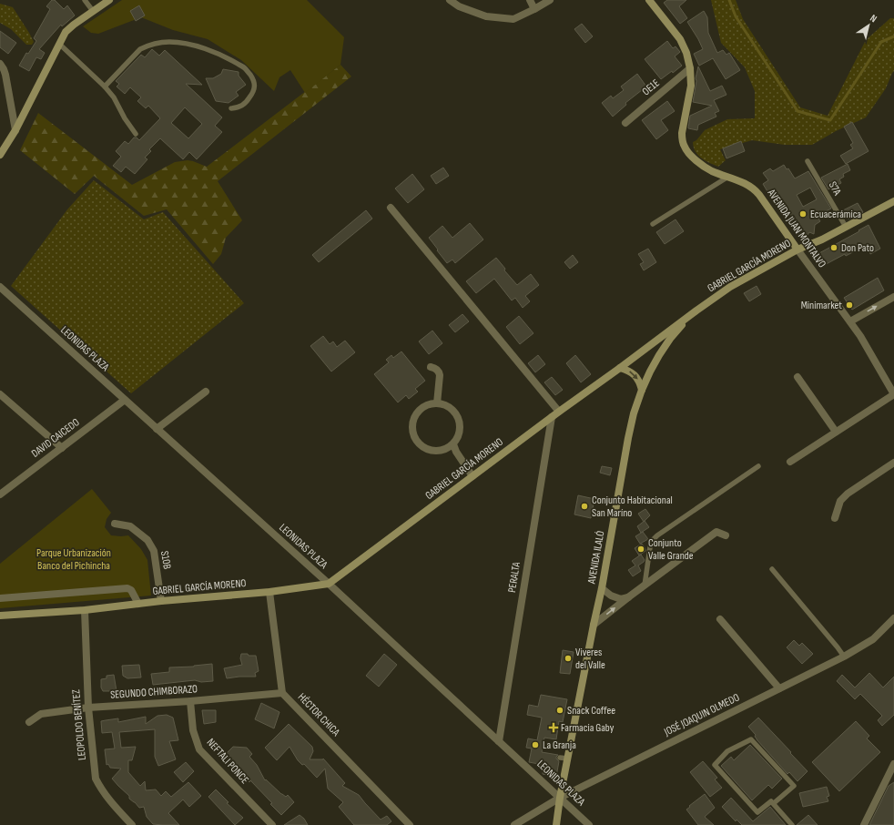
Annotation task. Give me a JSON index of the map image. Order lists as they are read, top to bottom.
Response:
{
  "streets": {
    "street": [
      "OE1E",
      "AVENIDA JUAN MONTALVO",
      "GABRIEL GARCÍA MORENO",
      "LEONIDAS PLAZA",
      "DAVID CAICEDO",
      "AVENIDA ILALÓ",
      "S10B",
      "PERALTA",
      "SEGUNDO CHIMBORAZO",
      "HÉCTOR CHICA",
      "JOSÉ JOAQUIN OLMEDO",
      "LEOPOLDO BENÍTEZ",
      "NEFTALI PONCE"
    ],
    "lane": ["S7A"]
  },
  "crossings": [
    ["OE1E", "AVENIDA JUAN MONTALVO"],
    ["S7A", "GABRIEL GARCÍA MORENO"],
    ["AVENIDA JUAN MONTALVO", "GABRIEL GARCÍA MORENO"],
    ["GABRIEL GARCÍA MORENO", "LEONIDAS PLAZA"],
    ["GABRIEL GARCÍA MORENO", "AVENIDA ILALÓ"],
    ["GABRIEL GARCÍA MORENO", "S10B"],
    ["GABRIEL GARCÍA MORENO", "PERALTA"],
    ["GABRIEL GARCÍA MORENO", "HÉCTOR CHICA"],
    ["GABRIEL GARCÍA MORENO", "LEOPOLDO BENÍTEZ"],
    ["LEONIDAS PLAZA", "DAVID CAICEDO"],
    ["LEONIDAS PLAZA", "AVENIDA ILALÓ"],
    ["LEONIDAS PLAZA", "PERALTA"],
    ["LEONIDAS PLAZA", "JOSÉ JOAQUIN OLMEDO"],
    ["AVENIDA ILALÓ", "JOSÉ JOAQUIN OLMEDO"],
    ["SEGUNDO CHIMBORAZO", "HÉCTOR CHICA"],
    ["SEGUNDO CHIMBORAZO", "LEOPOLDO BENÍTEZ"],
    ["SEGUNDO CHIMBORAZO", "NEFTALI PONCE"]
  ],
  "parks": ["Parque Urbanización Banco del Pichincha"],
  "places": {
    "other": [
      "Ecuacerámica",
      "Don Pato",
      "Minimarket",
      "Conjunto Habitacional San Maríno",
      "Conjunto Valle Grande",
      "Viveres del Valle",
      "Snack Coffee",
      "La Granja"
    ],
    "health": ["Farmacia Gaby"]
  },
  "north": "top right"
}
